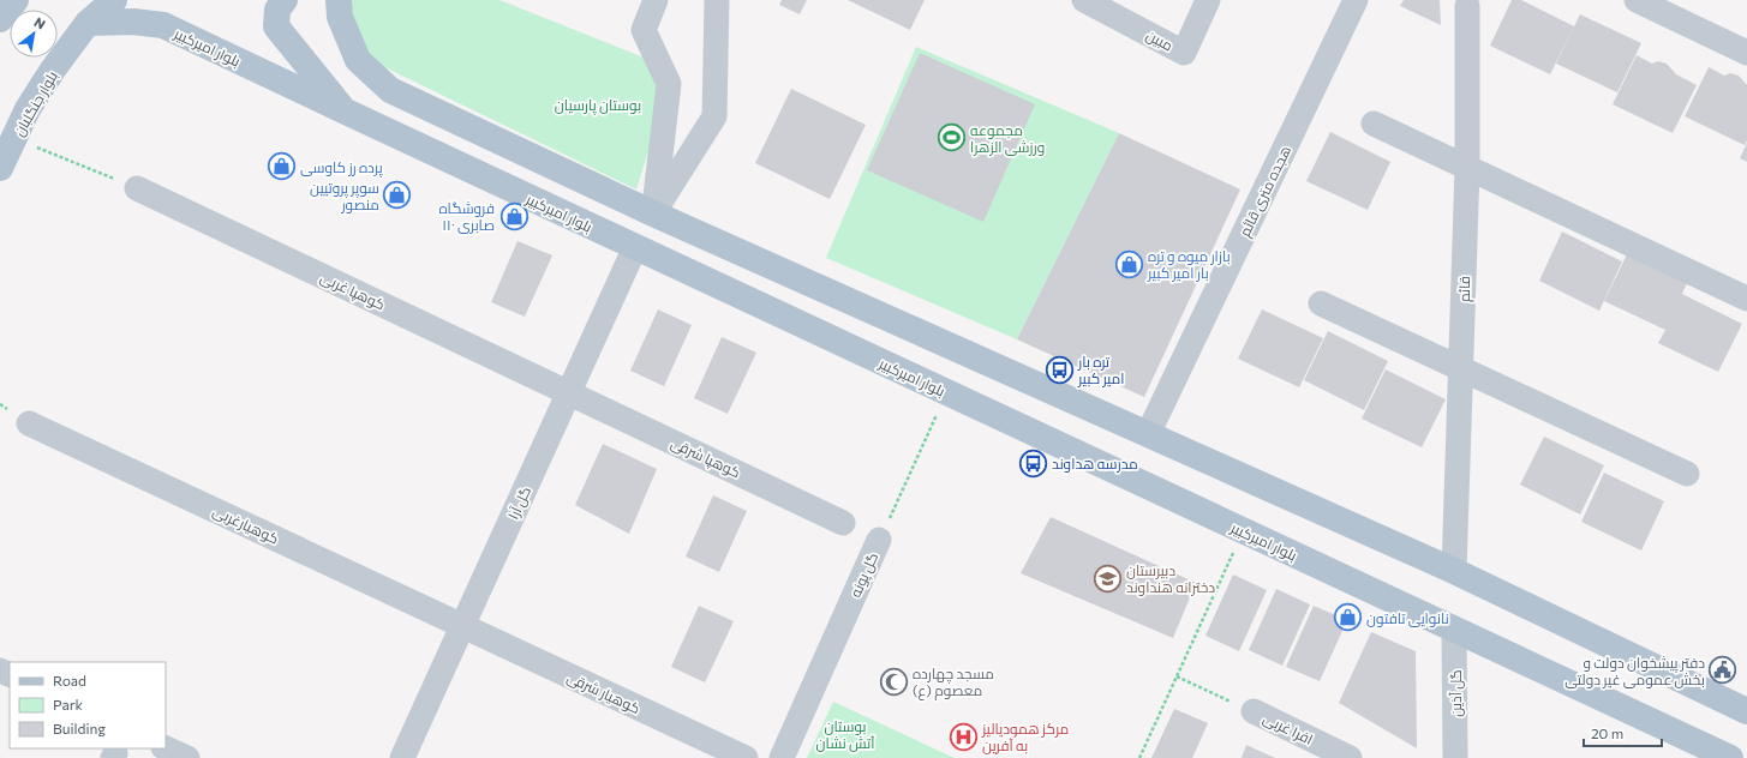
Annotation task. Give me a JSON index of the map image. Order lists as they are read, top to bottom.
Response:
{
  "streets": {
    "main road": ["بلوار امیرکبیر", "بلوار جنگلبان"],
    "street": [
      "مبین",
      "هجده متری قائم",
      "قائم",
      "کوهپا غربی",
      "کوهپا شرقی",
      "گل آرا",
      "کوهیارغربی",
      "گل پونه",
      "کوهیار شرقی",
      "گل آذین",
      "افرا غربی"
    ]
  },
  "crossings": [
    ["بلوار امیرکبیر", "بلوار جنگلبان"],
    ["بلوار امیرکبیر", "گل آرا"],
    ["بلوار امیرکبیر", "گل پونه"],
    ["بلوار امیرکبیر", "گل آذین"],
    ["کوهپا غربی", "کوهپا شرقی"],
    ["کوهپا غربی", "گل آرا"],
    ["کوهپا شرقی", "گل آرا"],
    ["گل آرا", "کوهیارغربی"],
    ["گل آرا", "کوهیار شرقی"],
    ["کوهیارغربی", "کوهیار شرقی"]
  ],
  "parks": ["بوستان پارسیان", "بوستان آتش نشان"],
  "places": {
    "sports": ["مجموعه ورزشی الزهرا"],
    "shop": [
      "پرده رز کاوسی",
      "سوپر پروتیین منصور",
      "فروشگاه صابری ۱۱۰",
      "بازار میوه و تره بار امیر کبیر",
      "نانوایی تافتون"
    ],
    "bus stop": ["تره بار امیر کبیر", "مدرسه هداوند"],
    "school or university": ["دبیرستان دخترانه هنداوند"],
    "public building": ["دفتر پیشخوان دولت و بخش عمومی غیر دولتی"],
    "mosque": ["مسجد چهارده معصوم (ع)"],
    "hospital": ["مرکز همودیالیز به آفرین"]
  },
  "legend": ["Road", "Park", "Building"],
  "scale_bar": "20 m",
  "north": "top right"
}
